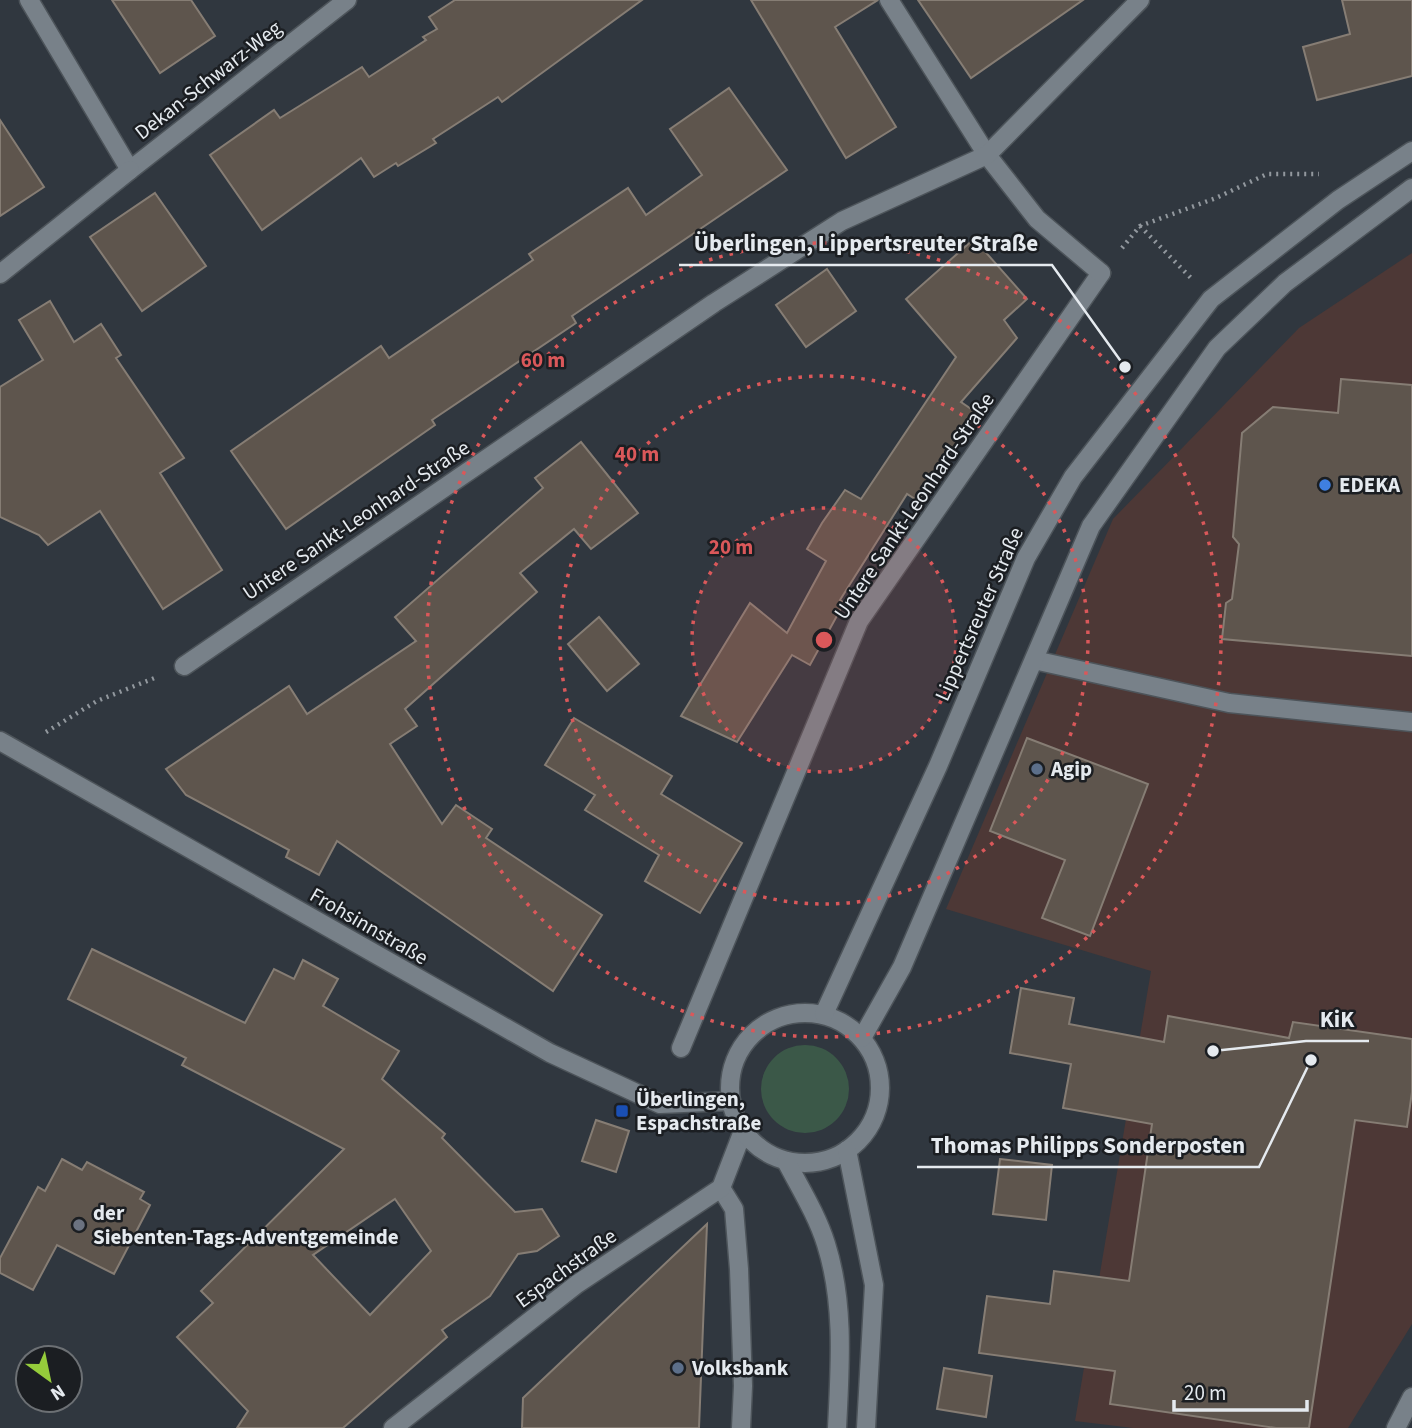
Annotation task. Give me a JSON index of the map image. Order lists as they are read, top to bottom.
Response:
{
  "streets": {
    "street": [
      "Dekan-Schwarz-Weg",
      "Untere Sankt-Leonhard-Straße",
      "Lippertsreuter Straße",
      "Frohsinnstraße",
      "Espachstraße"
    ]
  },
  "crossings": [
    ["Lippertsreuter Straße", "Frohsinnstraße"]
  ],
  "places": {
    "other": [
      "Überlingen, Lippertsreuter Straße",
      "EDEKA",
      "Agip",
      "KiK",
      "Thomas Philipps Sonderposten",
      "der Siebenten-Tags-Adventgemeinde",
      "Volksbank"
    ],
    "transit": ["Überlingen, Espachstraße"]
  },
  "scale_bar": "20 m",
  "north": "bottom right",
  "rings": ["60 m", "40 m", "20 m"]
}
